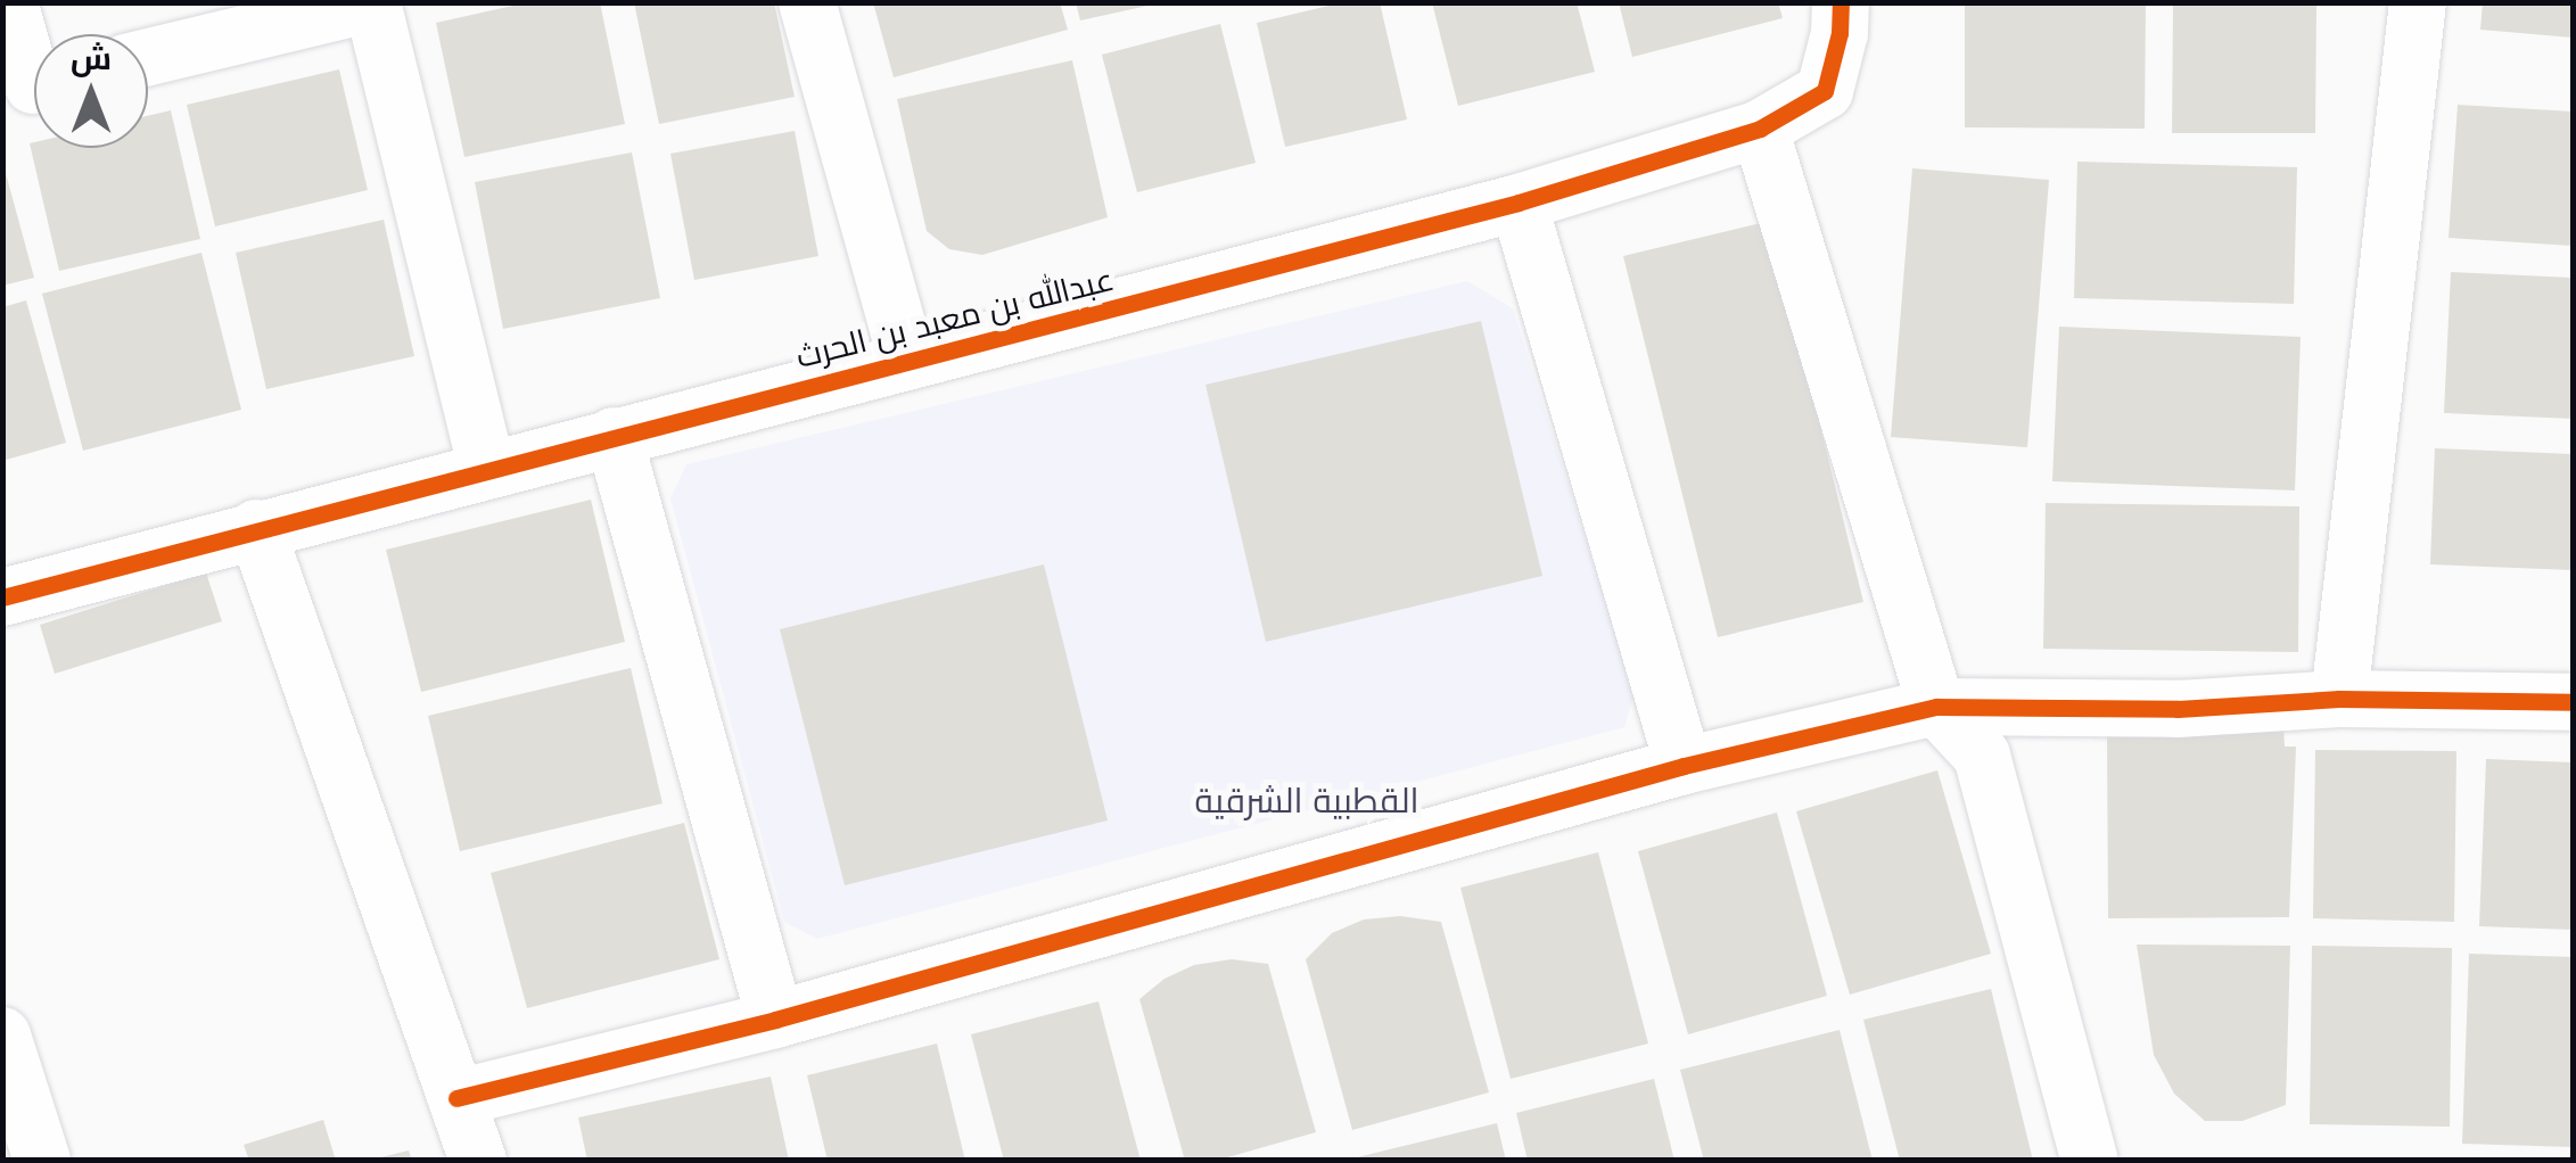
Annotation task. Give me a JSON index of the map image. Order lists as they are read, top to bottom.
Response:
{
  "streets": {
    "street": ["عبدالله بن معبد بن الحرث"]
  },
  "districts": ["القطبية الشرقية"],
  "north": "top"
}
